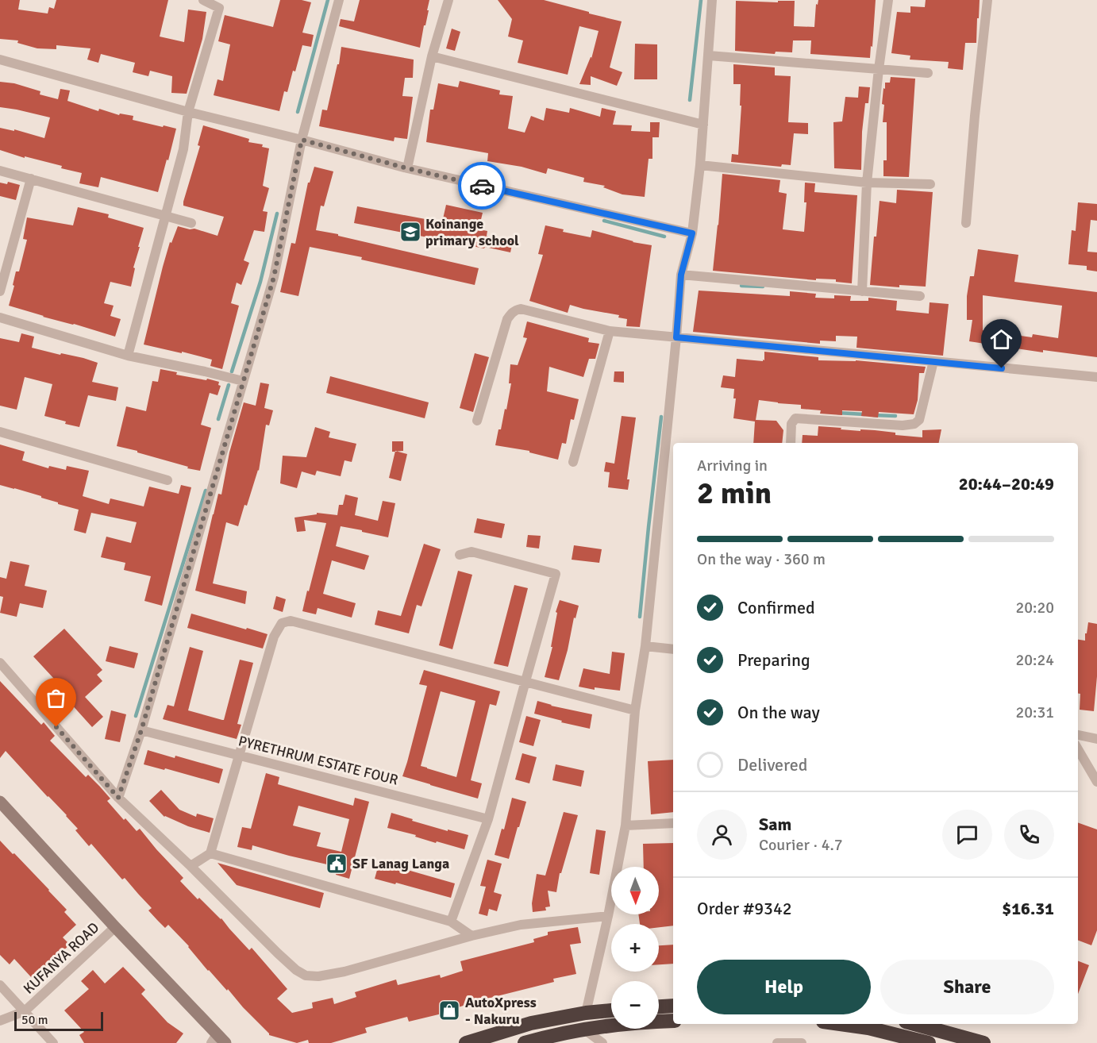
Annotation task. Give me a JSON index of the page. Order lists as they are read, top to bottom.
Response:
{
  "streets": {
    "street": ["PYRETHRUM ESTATE FOUR", "KUFANYA ROAD"]
  },
  "places": {
    "school or university": ["Koinange primary school"],
    "public building": ["SF Lanag Langa"],
    "shop": ["AutoXpress - Nakuru"]
  },
  "scale_bar": "50 m",
  "north": "bottom",
  "page": {
    "heading": ["2 min", "Arriving in", "20:44–20:49"],
    "panel": [
      "Sam",
      "Courier · 4.7",
      "Order #9342",
      "$16.31"
    ],
    "bar": "On the way · 360 m",
    "list": [
      ["Confirmed", "20:20"],
      ["Preparing", "20:24"],
      ["On the way", "20:31"],
      "Delivered"
    ],
    "map_buttons": ["+", "−"],
    "buttons": ["Help", "Share"],
    "scale": "50 m"
  }
}
